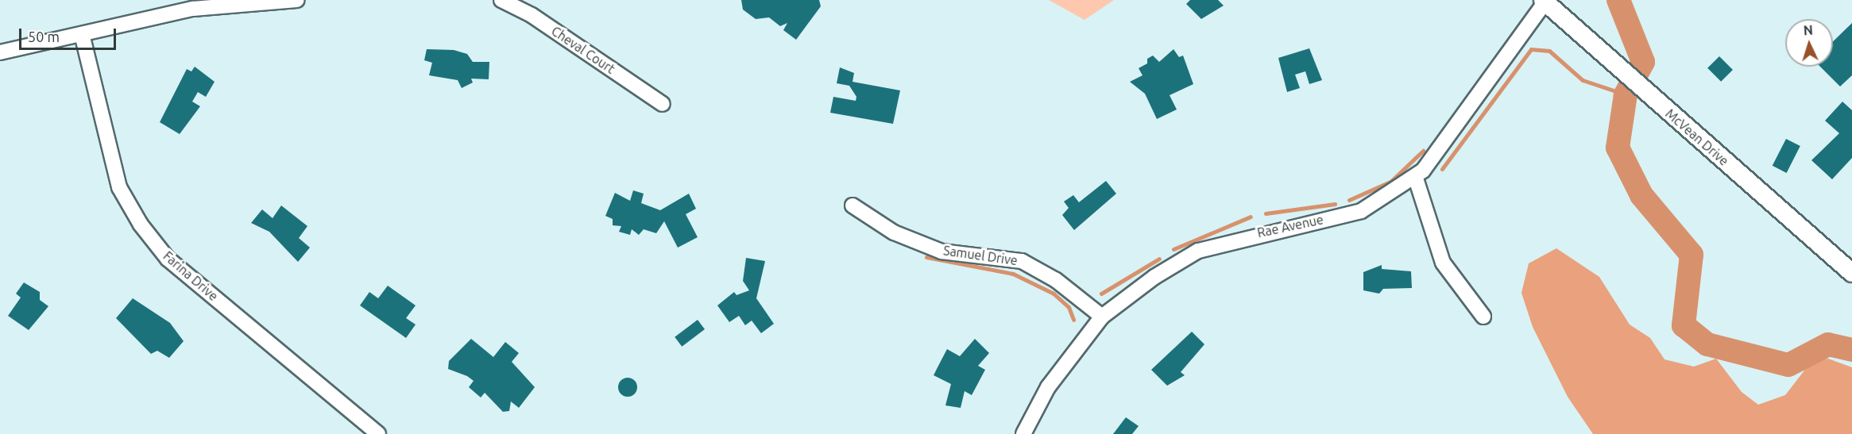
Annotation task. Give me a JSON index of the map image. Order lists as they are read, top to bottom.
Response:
{
  "streets": {
    "main road": ["McVean Drive"],
    "street": [
      "Cheval Court",
      "Rae Avenue",
      "Samuel Drive",
      "Farina Drive"
    ]
  },
  "crossings": [
    ["McVean Drive", "Rae Avenue"],
    ["Rae Avenue", "Samuel Drive"]
  ],
  "scale_bar": "50 m",
  "north": "top"
}
